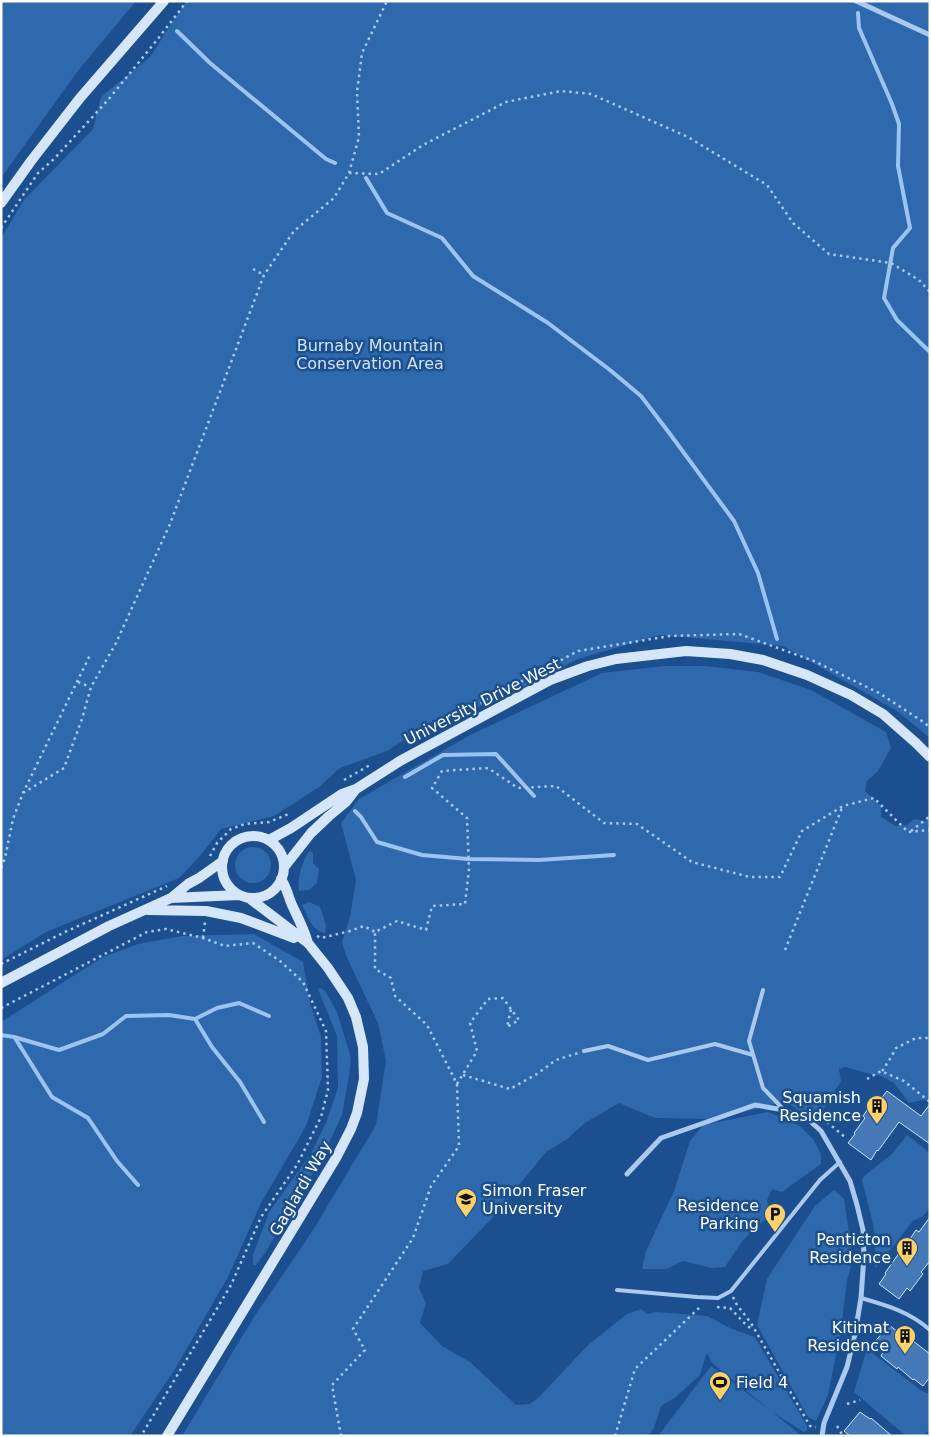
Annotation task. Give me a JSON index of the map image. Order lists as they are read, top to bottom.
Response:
{
  "streets": {
    "street": ["University Drive West", "Gaglardi Way"]
  },
  "crossings": [
    ["University Drive West", "Gaglardi Way"]
  ],
  "parks": ["Burnaby Mountain Conservation Area"],
  "places": {
    "building": ["Squamish Residence", "Penticton Residence", "Kitimat Residence"],
    "school or university": ["Simon Fraser University"],
    "parking": ["Residence Parking"],
    "sports": ["Field 4"]
  }
}
